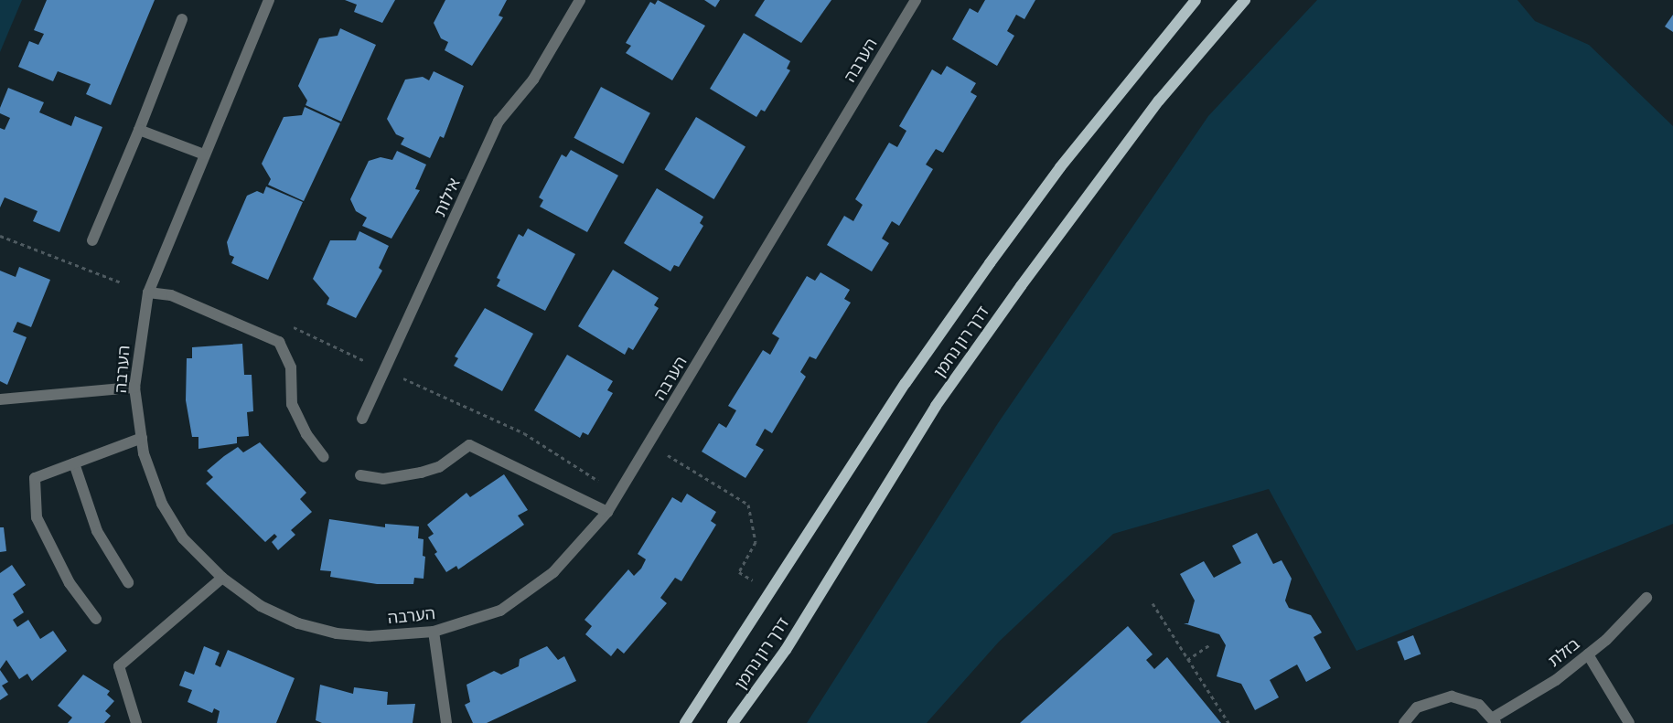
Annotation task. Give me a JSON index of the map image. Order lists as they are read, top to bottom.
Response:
{
  "streets": {
    "main road": ["דרך רון נחמן"],
    "street": ["הערבה", "אילות", "בזלת"]
  }
}
